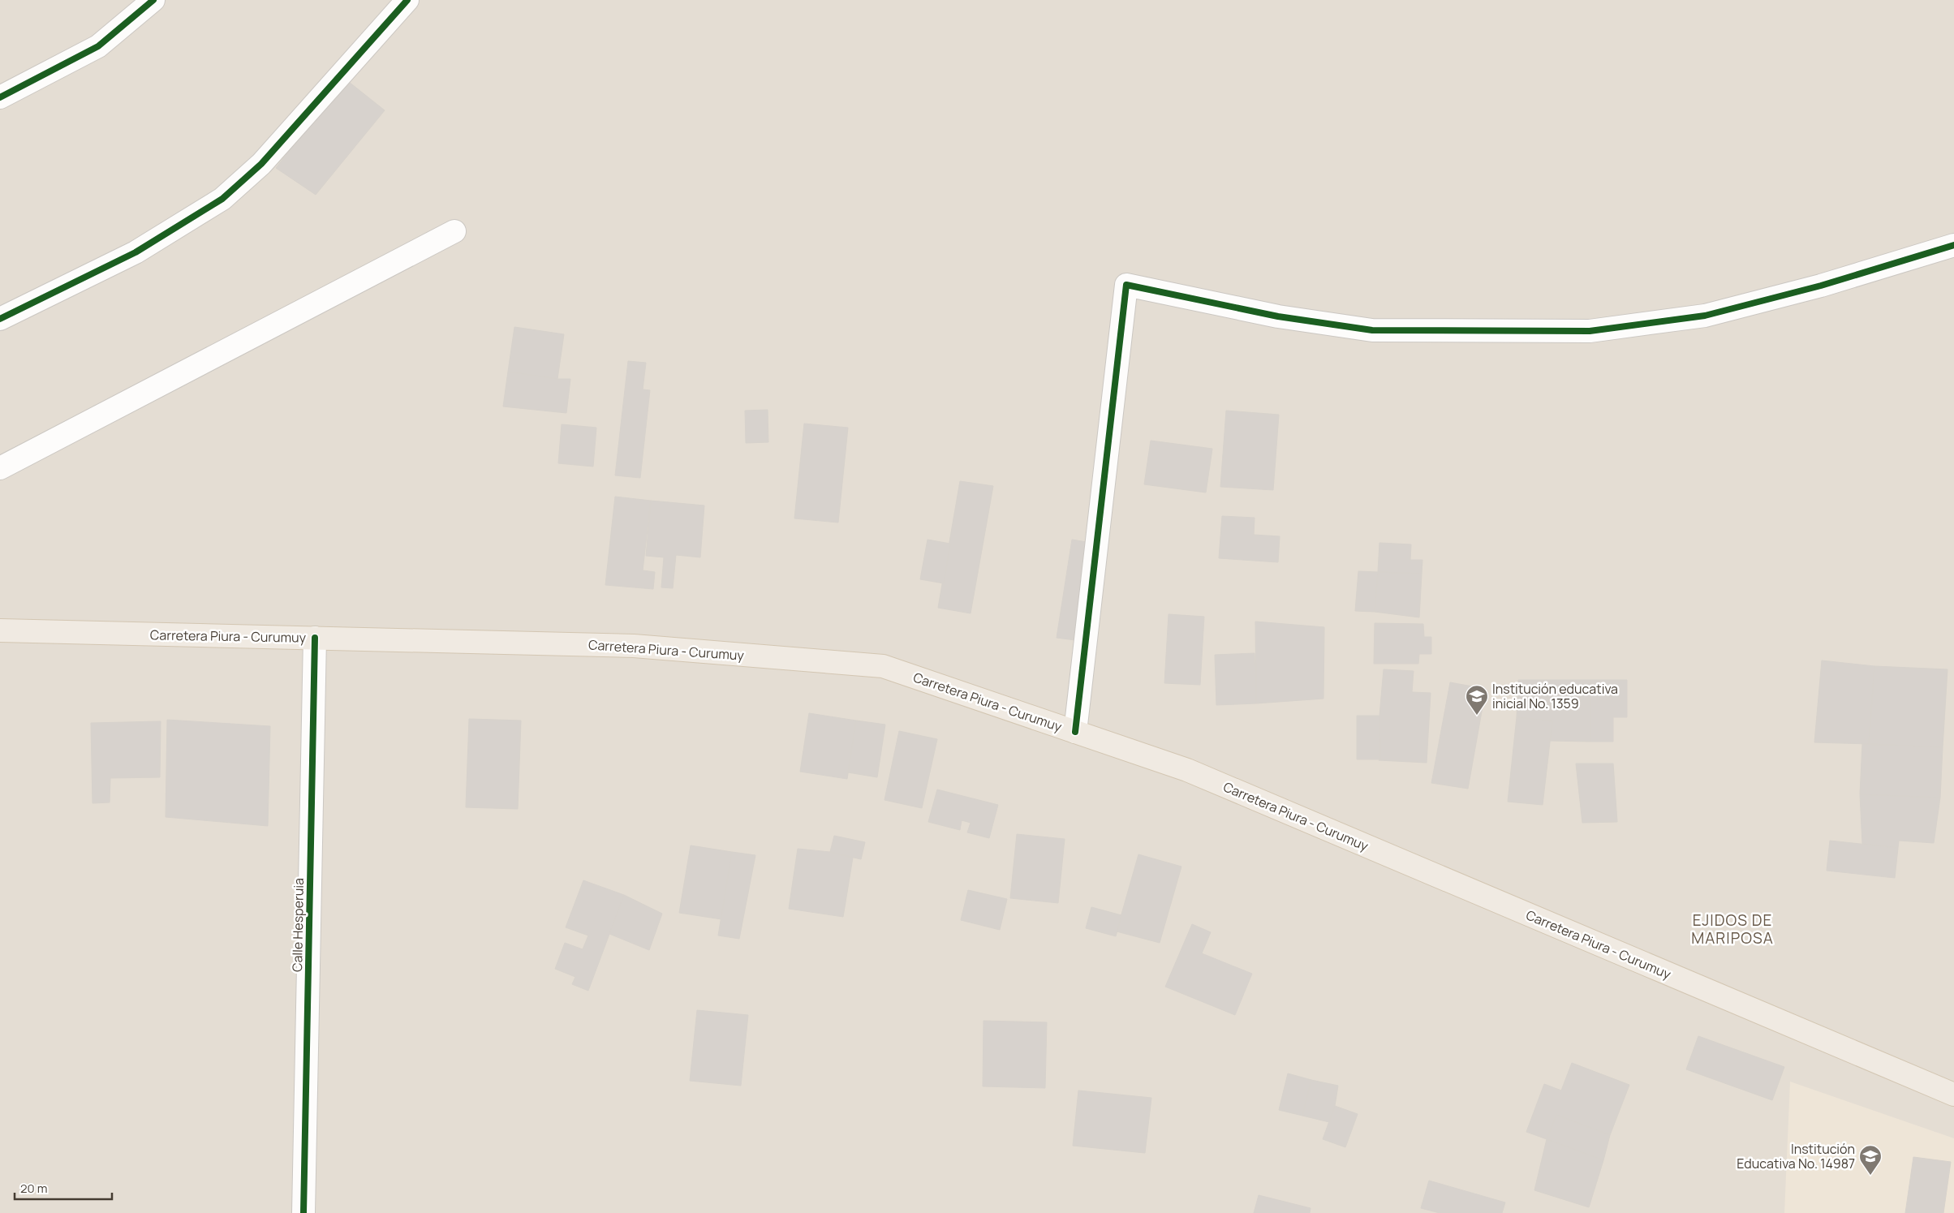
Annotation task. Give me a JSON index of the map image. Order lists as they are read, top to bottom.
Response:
{
  "streets": {
    "main road": ["Carretera Piura - Curumuy"],
    "street": ["Calle Hesperuia"]
  },
  "crossings": [
    ["Carretera Piura - Curumuy", "Calle Hesperuia"]
  ],
  "districts": ["EJIDOS DE MARIPOSA"],
  "places": {
    "school or university": ["Institución educativa inicial No. 1359", "Institución Educativa No. 14987"]
  },
  "scale_bar": "20 m"
}
